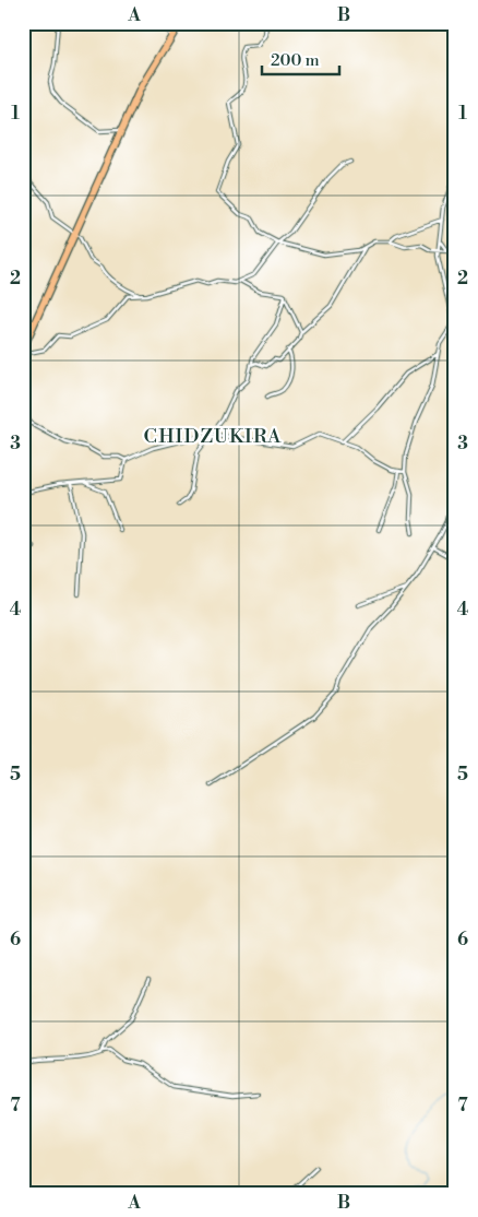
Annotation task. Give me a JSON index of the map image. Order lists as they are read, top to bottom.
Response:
{
  "districts": ["CHIDZUKIRA"],
  "scale_bar": "200 m",
  "grid": {
    "columns": ["A", "B"],
    "rows": [
      "1",
      "2",
      "3",
      "4",
      "5",
      "6",
      "7"
    ]
  }
}
